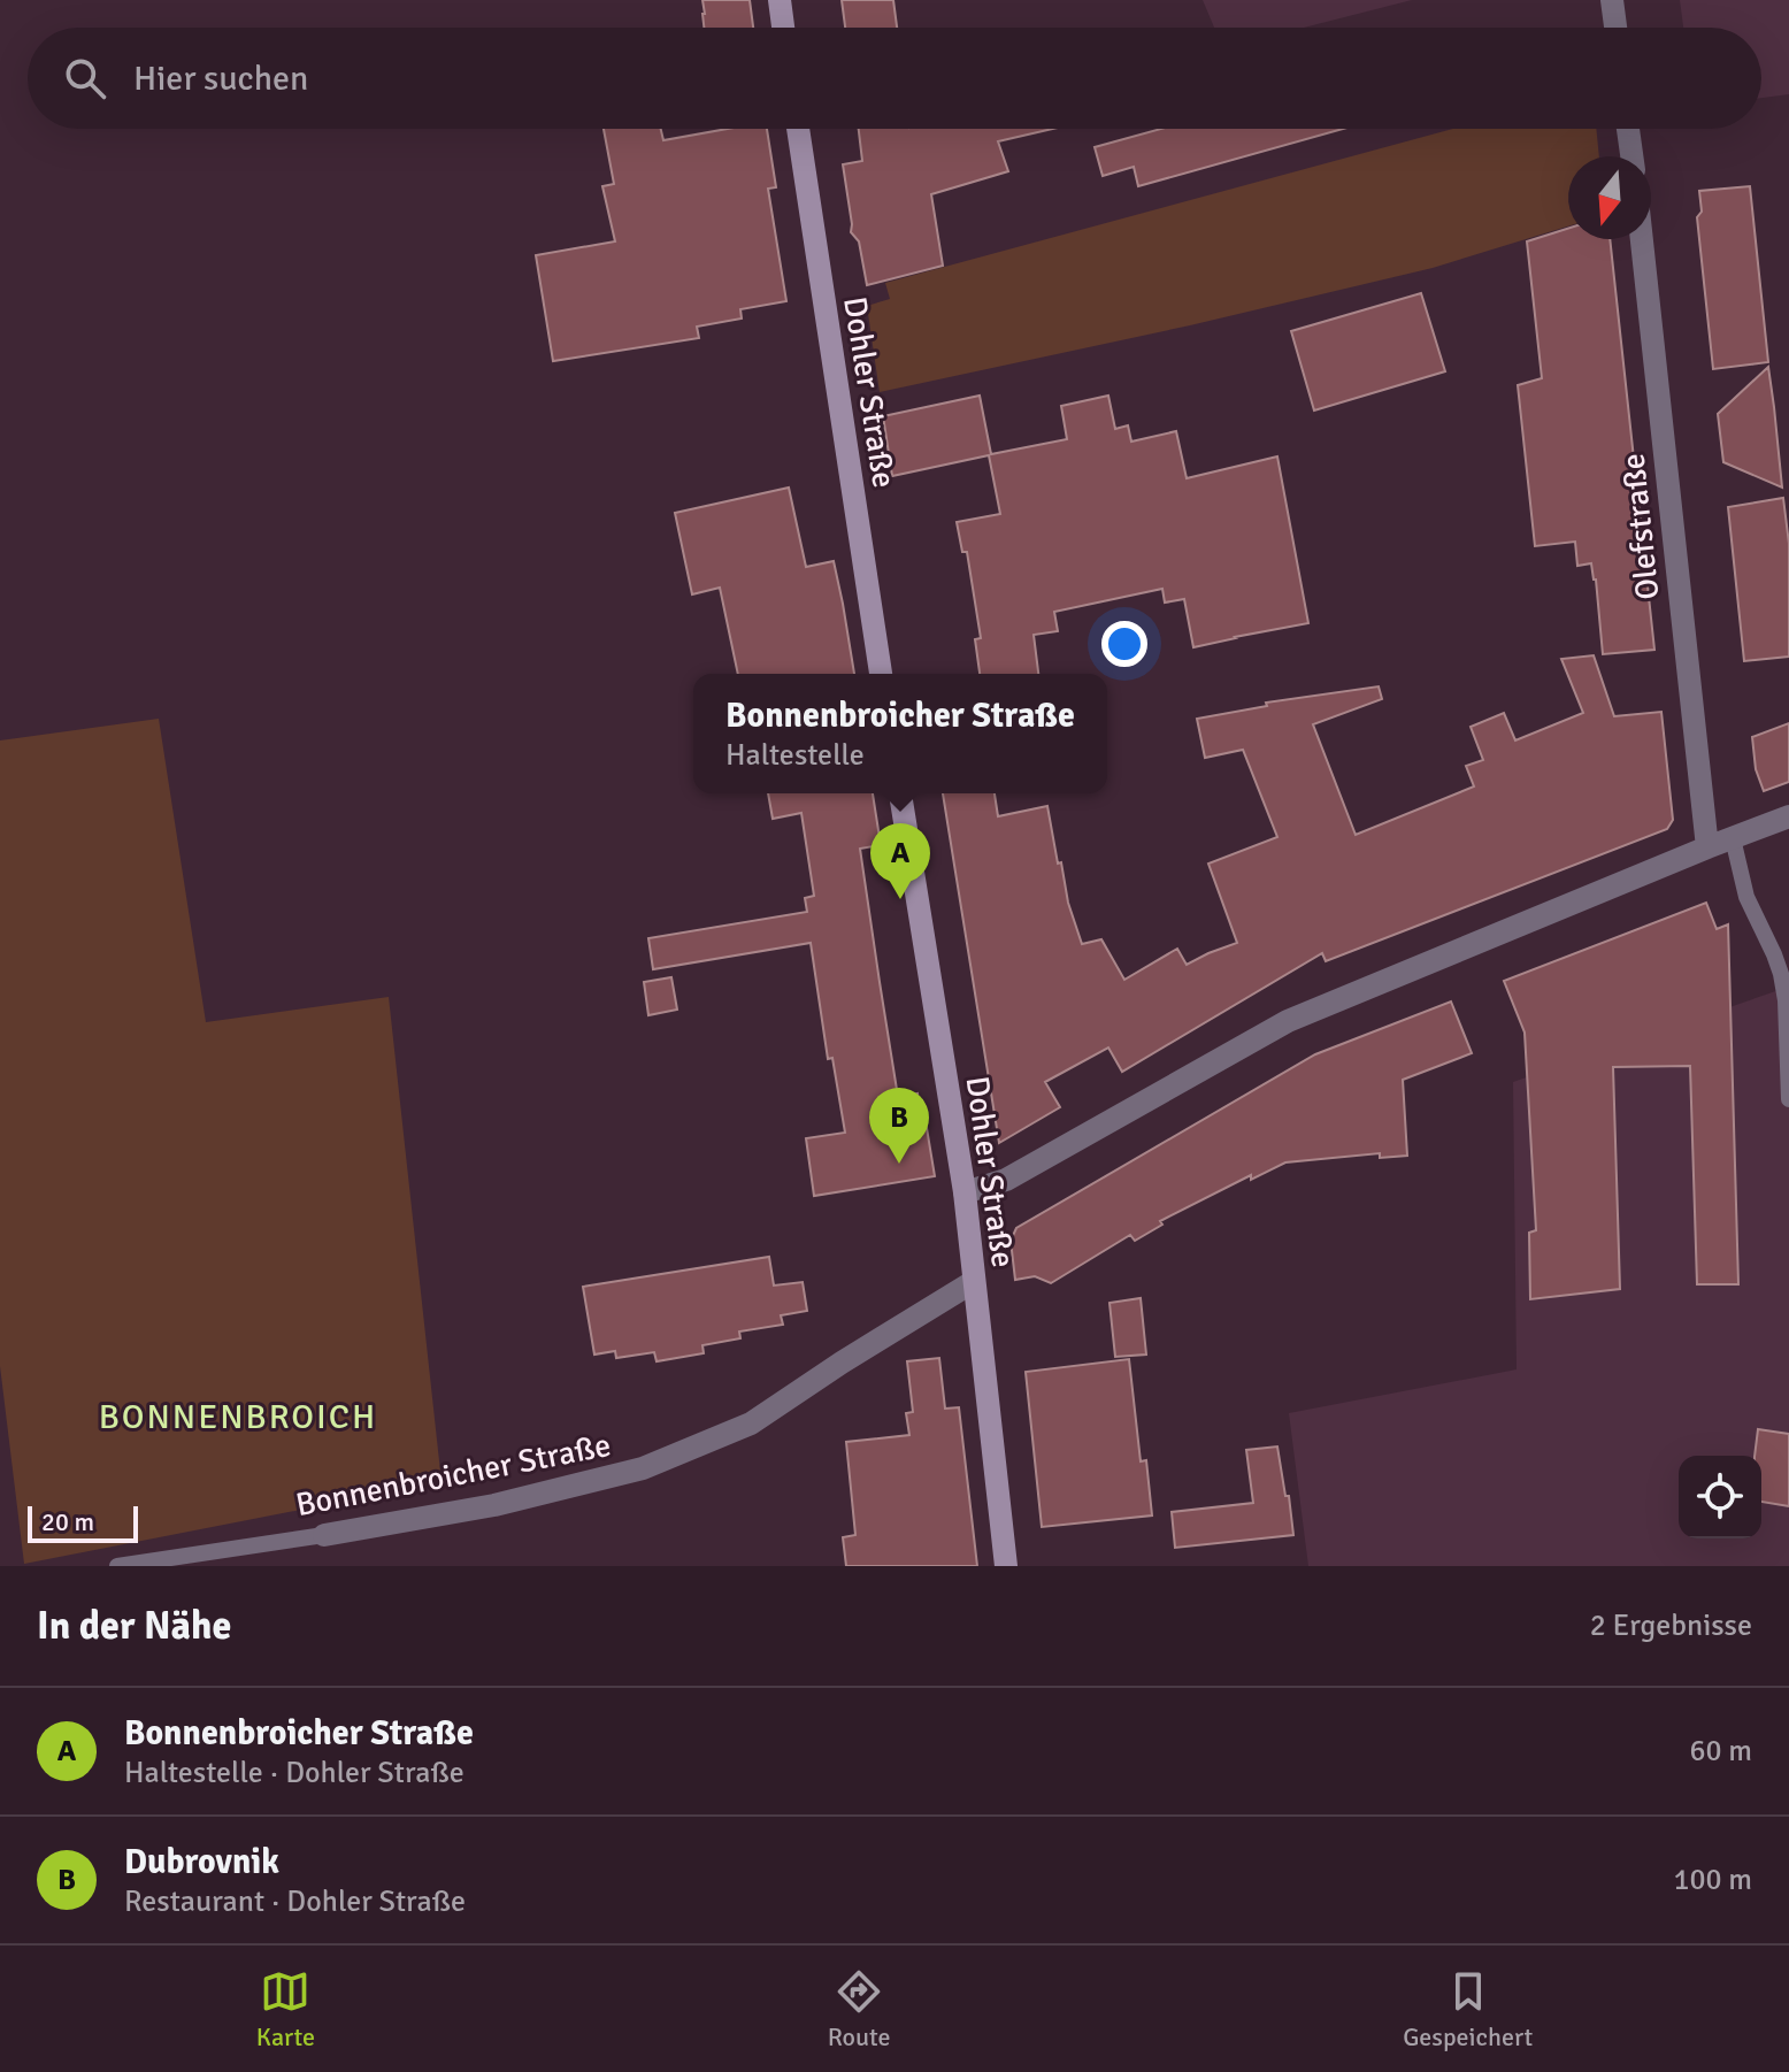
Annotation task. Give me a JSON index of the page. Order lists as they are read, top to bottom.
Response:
{
  "streets": {
    "main road": ["Dohler Straße"],
    "street": ["Olefstraße", "Bonnenbroicher Straße"]
  },
  "crossings": [
    ["Dohler Straße", "Bonnenbroicher Straße"]
  ],
  "districts": ["BONNENBROICH"],
  "scale_bar": "20 m",
  "north": "bottom",
  "page": {
    "search": "Hier suchen",
    "popup": ["Bonnenbroicher Straße", "Haltestelle"],
    "pins": ["A", "B"],
    "scale": "20 m",
    "heading": ["In der Nähe", "2 Ergebnisse"],
    "list": [
      {
        "mark": "A",
        "name": "Bonnenbroicher Straße",
        "note": "Haltestelle · Dohler Straße",
        "value": "60 m"
      },
      {
        "mark": "B",
        "name": "Dubrovnik",
        "note": "Restaurant · Dohler Straße",
        "value": "100 m"
      }
    ],
    "nav": ["Karte", "Route", "Gespeichert"]
  }
}
